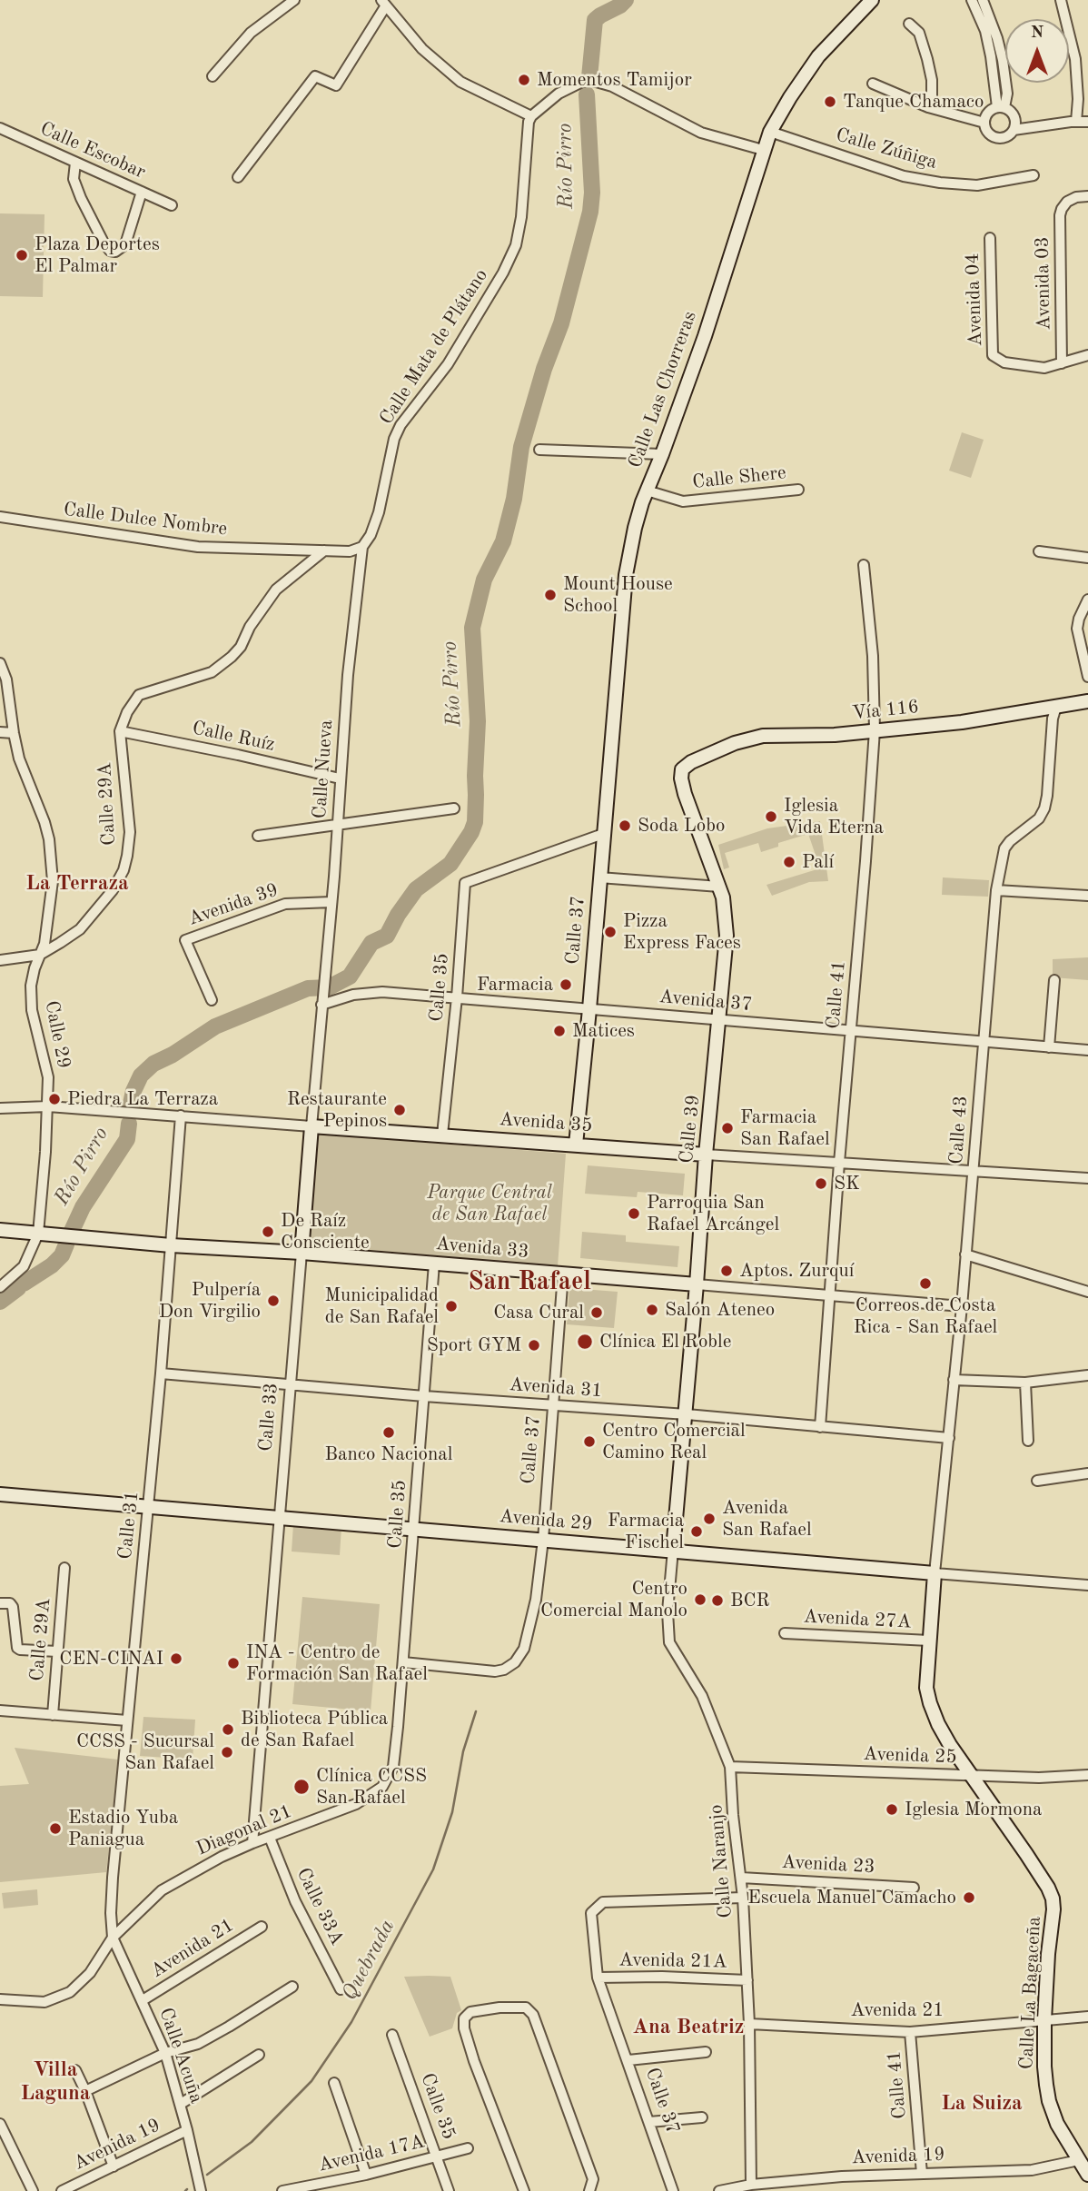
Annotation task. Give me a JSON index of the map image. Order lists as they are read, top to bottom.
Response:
{
  "streets": {
    "main road": [
      "Calle Las Chorreras",
      "Vía 116",
      "Calle 37",
      "Avenida 35",
      "Calle 39",
      "Avenida 33",
      "Calle 33",
      "Avenida 29",
      "Calle La Bagaceña"
    ],
    "street": [
      "Calle Zúñiga",
      "Calle Escobar",
      "Avenida 03",
      "Avenida 04",
      "Calle Mata de Plátano",
      "Calle Shere",
      "Calle Dulce Nombre",
      "Calle Ruíz",
      "Calle Nueva",
      "Calle 29A",
      "Avenida 39",
      "Calle 35",
      "Calle 41",
      "Avenida 37",
      "Calle 29",
      "Calle 43",
      "Avenida 31",
      "Calle 31",
      "Avenida 27A",
      "Avenida 25",
      "Diagonal 21",
      "Calle Naranjo",
      "Avenida 23",
      "Calle 33A",
      "Avenida 21",
      "Avenida 21A",
      "Calle Acuña",
      "Avenida 19",
      "Avenida 17A"
    ]
  },
  "crossings": [
    ["Calle Zúñiga", "Calle Las Chorreras"],
    ["Avenida 03", "Avenida 04"],
    ["Calle Mata de Plátano", "Calle Dulce Nombre"],
    ["Calle Mata de Plátano", "Calle Nueva"],
    ["Calle Las Chorreras", "Calle Shere"],
    ["Calle Las Chorreras", "Calle 37"],
    ["Calle Las Chorreras", "Calle 35"],
    ["Calle Dulce Nombre", "Calle Nueva"],
    ["Vía 116", "Calle 41"],
    ["Vía 116", "Calle 39"],
    ["Vía 116", "Calle 43"],
    ["Calle Ruíz", "Calle Nueva"],
    ["Calle Ruíz", "Calle 29A"],
    ["Calle Nueva", "Avenida 39"],
    ["Calle Nueva", "Avenida 37"],
    ["Calle Nueva", "Calle 33"],
    ["Calle 29A", "Calle 29"],
    ["Calle 37", "Calle 35"],
    ["Calle 37", "Avenida 37"],
    ["Calle 37", "Avenida 35"],
    ["Calle 37", "Avenida 33"],
    ["Calle 37", "Avenida 31"],
    ["Calle 37", "Avenida 29"],
    ["Calle 37", "Calle Naranjo"],
    ["Calle 37", "Avenida 21A"],
    ["Calle 35", "Avenida 37"],
    ["Calle 35", "Avenida 35"],
    ["Calle 35", "Avenida 33"],
    ["Calle 35", "Avenida 31"],
    ["Calle 35", "Avenida 29"],
    ["Calle 35", "Diagonal 21"],
    ["Calle 35", "Avenida 17A"],
    ["Calle 41", "Avenida 37"],
    ["Calle 41", "Avenida 35"],
    ["Calle 41", "Avenida 33"],
    ["Calle 41", "Avenida 31"],
    ["Calle 41", "Avenida 21"],
    ["Calle 41", "Avenida 19"],
    ["Avenida 37", "Calle 39"],
    ["Avenida 37", "Calle 43"],
    ["Avenida 37", "Calle 33"],
    ["Calle 29", "Avenida 35"],
    ["Calle 29", "Avenida 33"],
    ["Avenida 35", "Calle 39"],
    ["Avenida 35", "Calle 43"],
    ["Avenida 35", "Calle 33"],
    ["Avenida 35", "Calle 31"],
    ["Calle 39", "Avenida 33"],
    ["Calle 39", "Avenida 31"],
    ["Calle 39", "Avenida 29"],
    ["Calle 39", "Calle Naranjo"],
    ["Calle 43", "Avenida 33"],
    ["Calle 43", "Avenida 31"],
    ["Calle 43", "Avenida 29"],
    ["Calle 43", "Calle La Bagaceña"],
    ["Avenida 33", "Calle 33"],
    ["Avenida 33", "Calle 31"],
    ["Avenida 31", "Calle 33"],
    ["Avenida 31", "Calle 31"],
    ["Calle 33", "Avenida 29"],
    ["Calle 33", "Diagonal 21"],
    ["Avenida 29", "Calle 31"],
    ["Avenida 29", "Calle Naranjo"],
    ["Avenida 29", "Calle La Bagaceña"],
    ["Calle 31", "Diagonal 21"],
    ["Calle 31", "Calle Acuña"],
    ["Avenida 27A", "Calle La Bagaceña"],
    ["Avenida 25", "Calle Naranjo"],
    ["Avenida 25", "Calle La Bagaceña"],
    ["Diagonal 21", "Calle 33A"],
    ["Diagonal 21", "Calle Acuña"],
    ["Calle Naranjo", "Avenida 23"],
    ["Calle Naranjo", "Avenida 21"],
    ["Calle Naranjo", "Avenida 21A"],
    ["Calle Naranjo", "Avenida 19"],
    ["Avenida 21", "Calle La Bagaceña"],
    ["Avenida 21", "Calle Acuña"],
    ["Calle La Bagaceña", "Avenida 19"],
    ["Calle Acuña", "Avenida 19"]
  ],
  "districts": [
    "La Terraza",
    "San Rafael",
    "Ana Beatriz",
    "Villa Laguna",
    "La Suiza"
  ],
  "water": ["Río Pirro", "Quebrada"],
  "parks": ["Parque Central de San Rafael"],
  "places": [
    "Momentos Tamijor",
    "Tanque Chamaco",
    "Plaza Deportes El Palmar",
    "Mount House School",
    "Iglesia Vida Eterna",
    "Soda Lobo",
    "Palí",
    "Pizza Express Faces",
    "Farmacia",
    "Matices",
    "Piedra La Terraza",
    "Restaurante Pepinos",
    "Farmacia San Rafael",
    "SK",
    "Parroquia San Rafael Arcángel",
    "De Raíz Consciente",
    "Aptos. Zurquí",
    "Correos de Costa Rica - San Rafael",
    "Pulpería Don Virgilio",
    "Municipalidad de San Rafael",
    "Salón Ateneo",
    "Casa Cural",
    "Clínica El Roble",
    "Sport GYM",
    "Banco Nacional",
    "Centro Comercial Camino Real",
    "Avenida San Rafael",
    "Farmacia Fischel",
    "Centro Comercial Manolo",
    "BCR",
    "CEN-CINAI",
    "INA - Centro de Formación San Rafael",
    "Biblioteca Pública de San Rafael",
    "CCSS - Sucursal San Rafael",
    "Clínica CCSS San Rafael",
    "Iglesia Mormona",
    "Estadio Yuba Paniagua",
    "Escuela Manuel Camacho"
  ],
  "north": "top"
}
